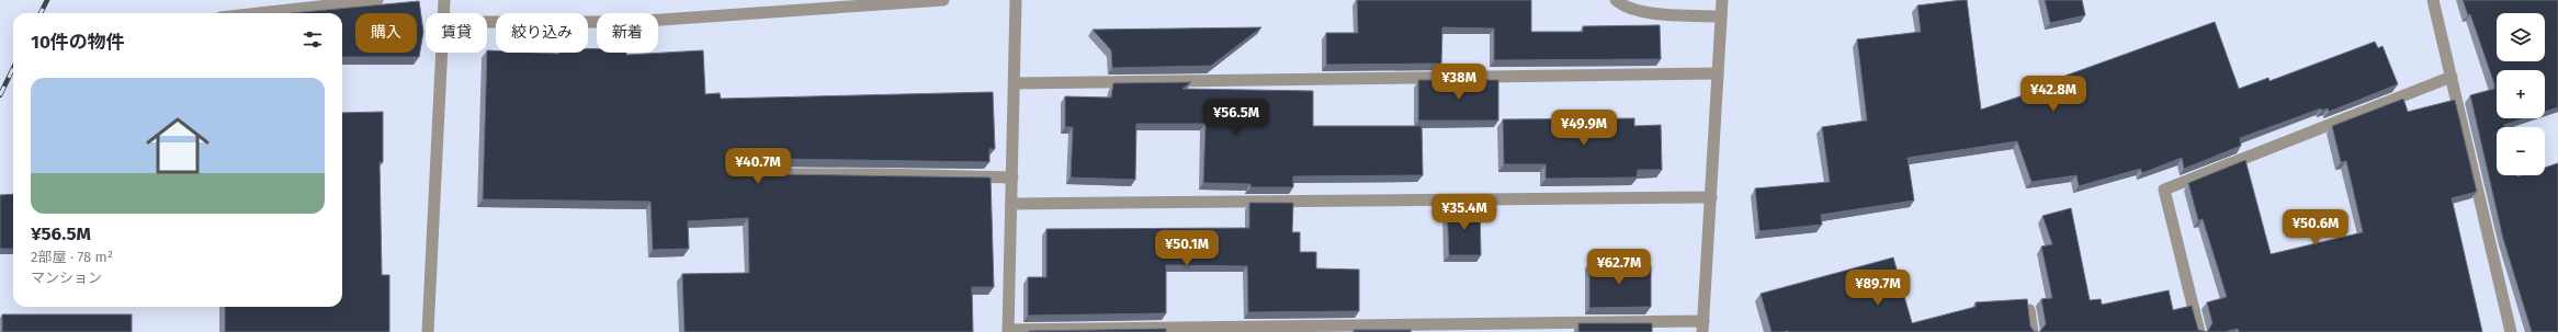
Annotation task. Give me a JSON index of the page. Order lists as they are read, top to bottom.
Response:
{
  "page": {
    "map_buttons": ["+", "−"],
    "chip": [
      "購入",
      "賃貸",
      "絞り込み",
      "新着"
    ],
    "heading": "10件の物件",
    "price": [
      "¥38M",
      "¥42.8M",
      "¥56.5M",
      "¥49.9M",
      "¥40.7M",
      "¥35.4M",
      "¥50.6M",
      "¥50.1M",
      "¥62.7M",
      "¥89.7M"
    ],
    "list": [
      {
        "name": "¥56.5M",
        "note": "2部屋 · 78 m² · マンション"
      }
    ]
  }
}
